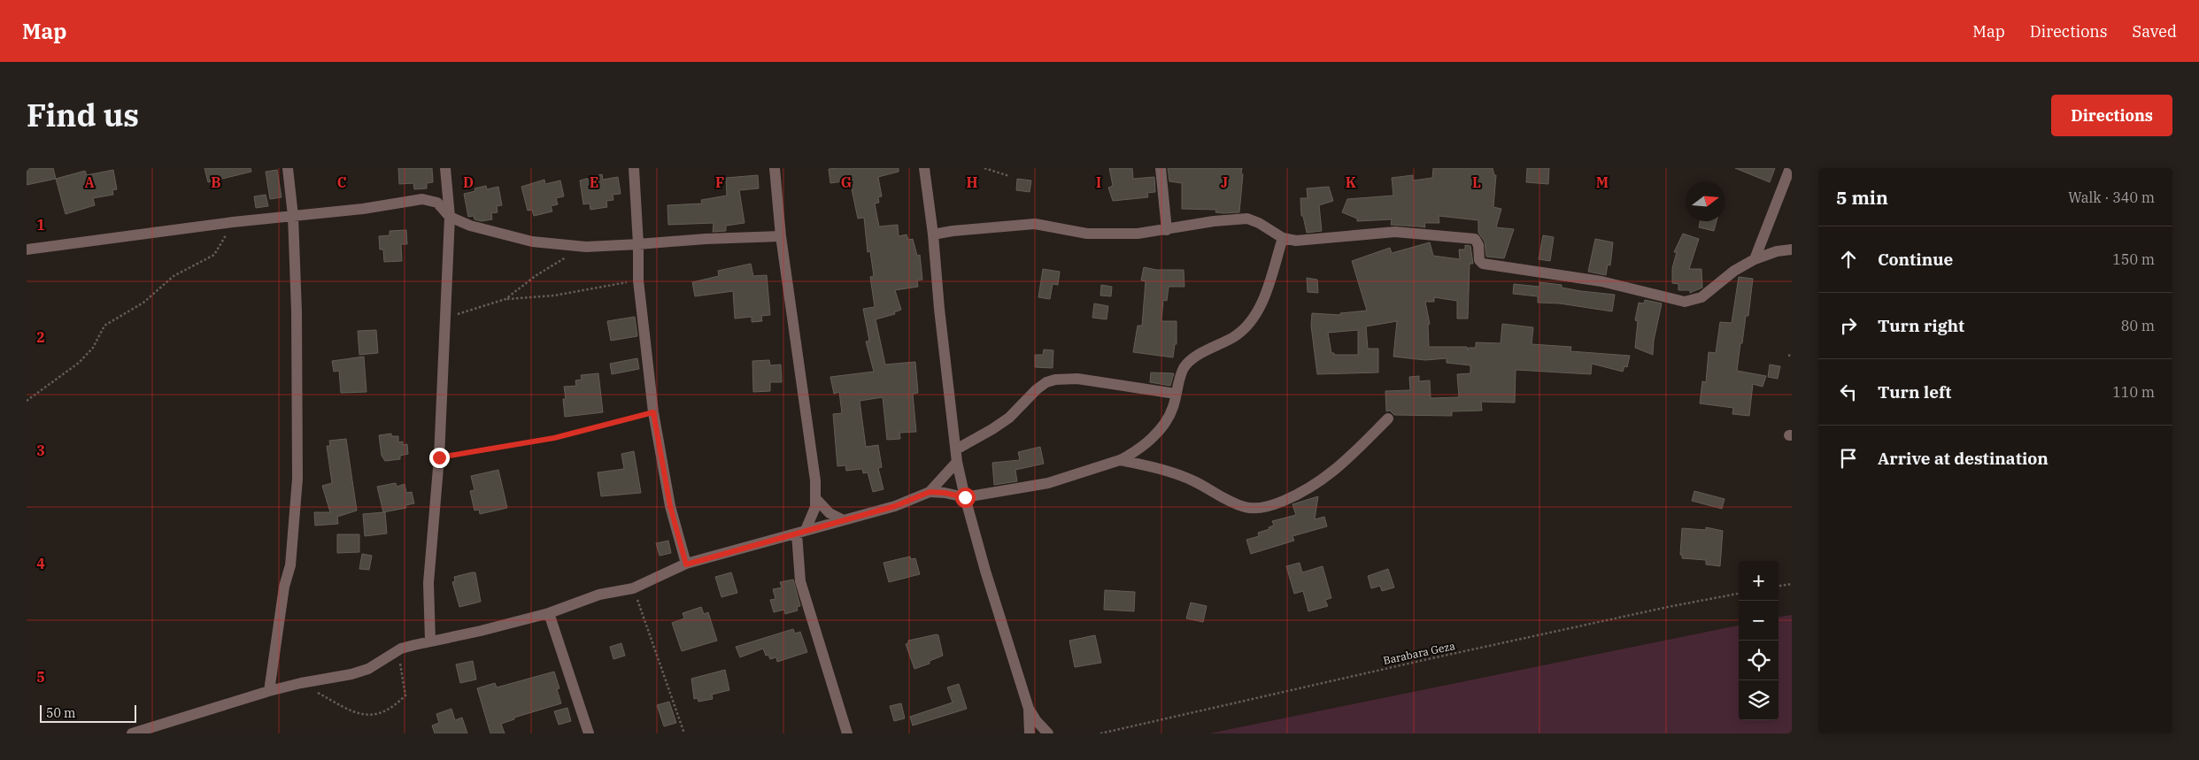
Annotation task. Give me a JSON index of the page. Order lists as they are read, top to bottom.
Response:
{
  "streets": {
    "path": ["Barabara Geza"]
  },
  "scale_bar": "50 m",
  "north": "right",
  "page": {
    "header": "Map",
    "nav": ["Map", "Directions", "Saved"],
    "title": "Find us",
    "buttons": "Directions",
    "heading": ["5 min", "Walk · 340 m"],
    "list": [
      ["Continue", "150 m"],
      ["Turn right", "80 m"],
      ["Turn left", "110 m"],
      "Arrive at destination"
    ],
    "map_buttons": ["+", "−"],
    "scale": "50 m"
  },
  "grid": {
    "columns": [
      "A",
      "B",
      "C",
      "D",
      "E",
      "F",
      "G",
      "H",
      "I",
      "J",
      "K",
      "L",
      "M"
    ],
    "rows": [
      "1",
      "2",
      "3",
      "4",
      "5"
    ]
  }
}
